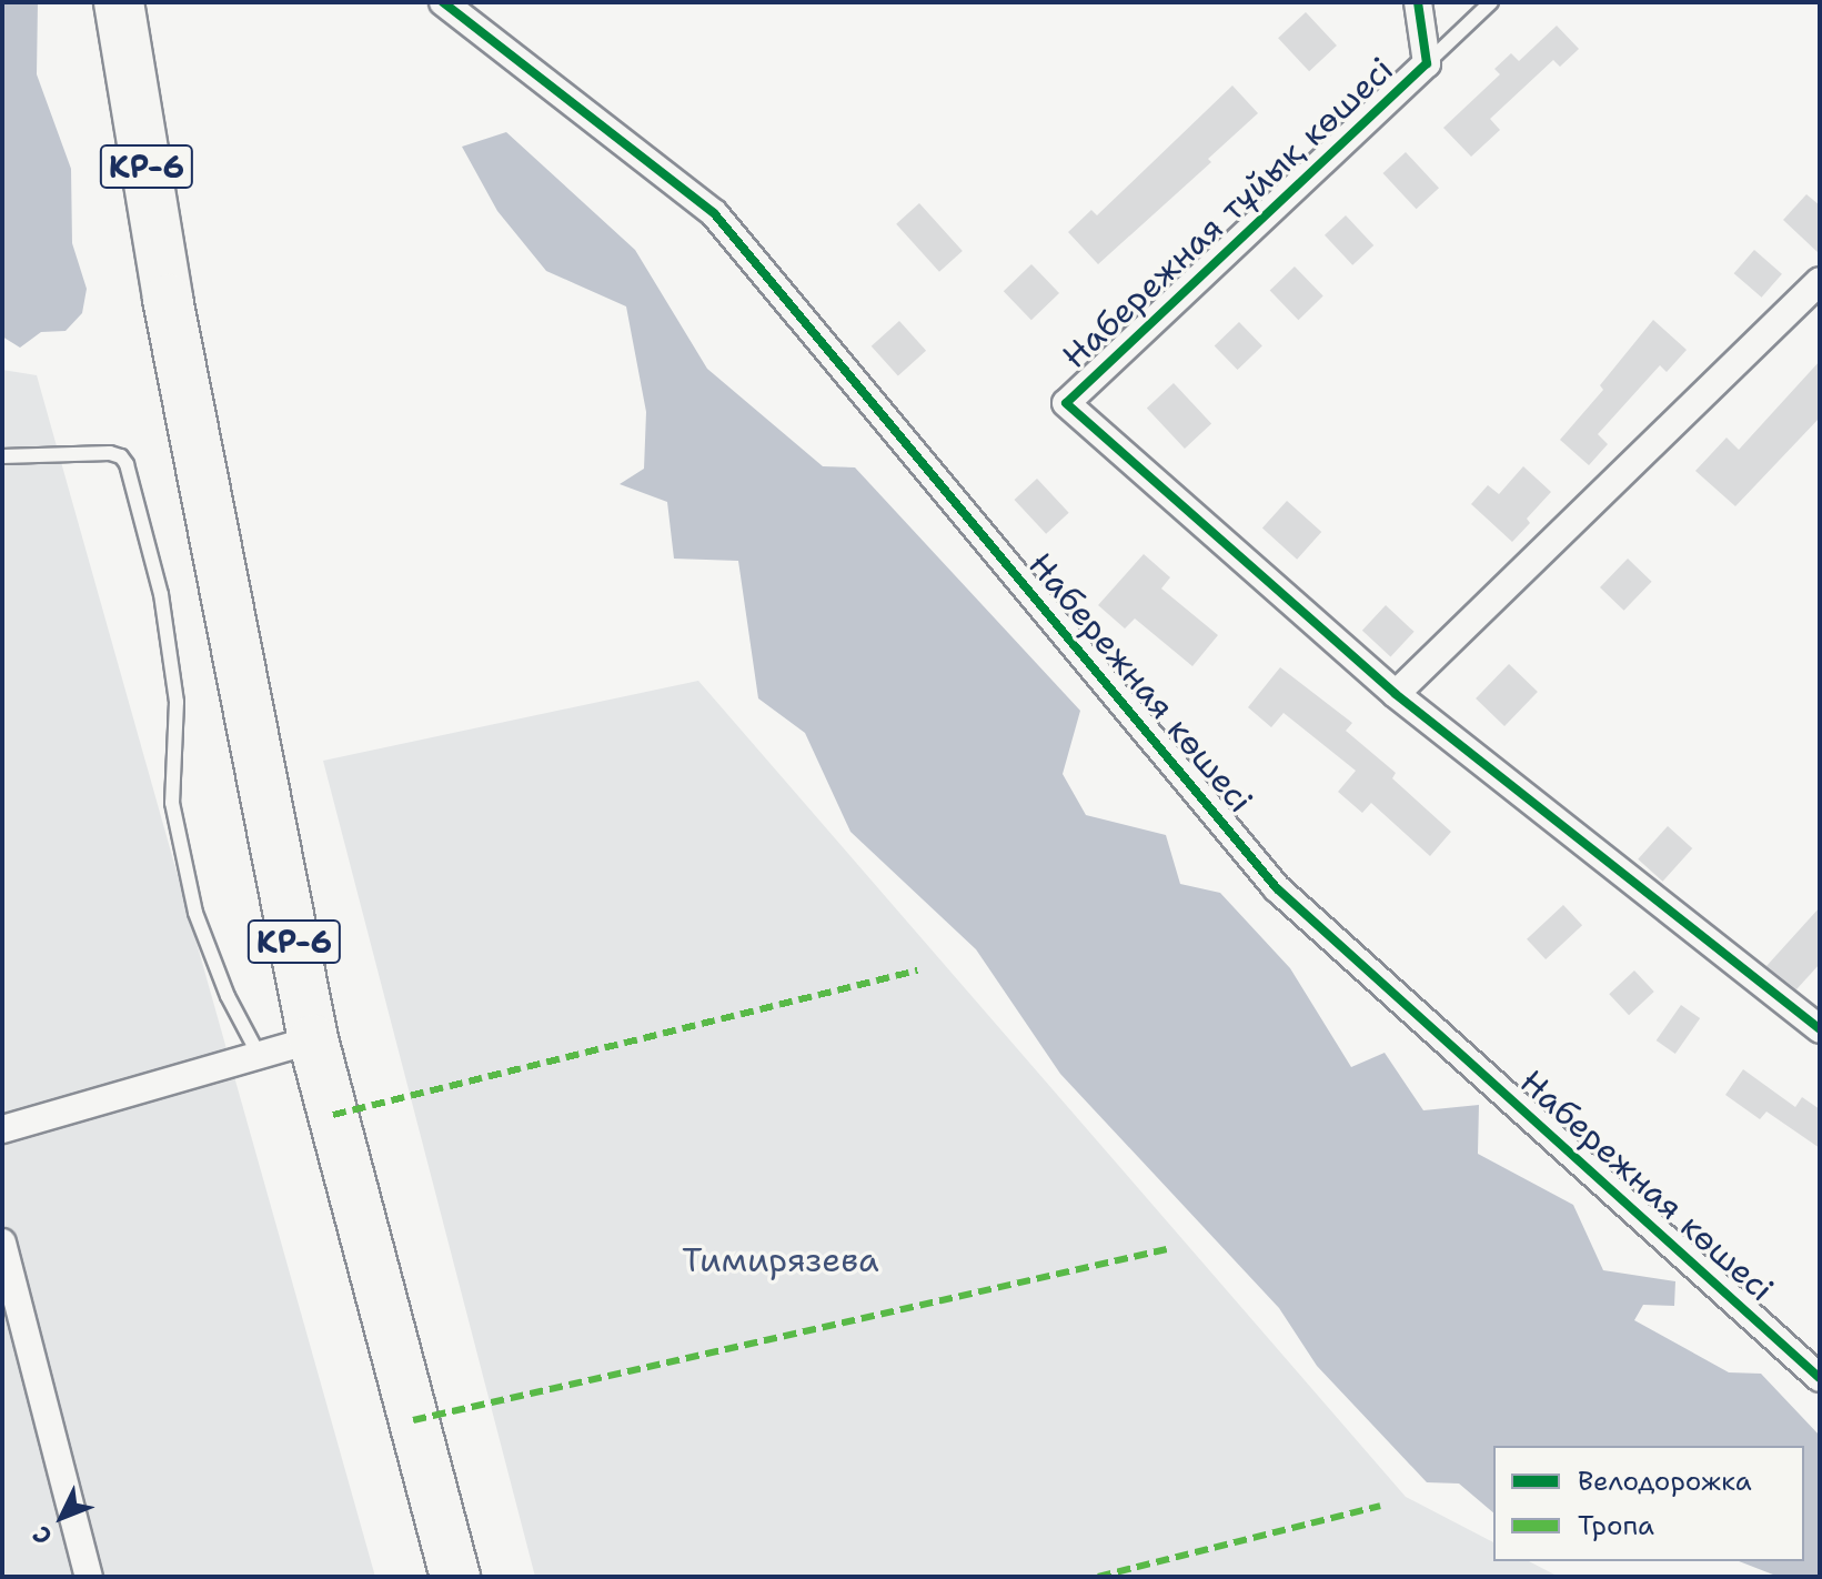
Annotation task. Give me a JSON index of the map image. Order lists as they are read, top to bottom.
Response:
{
  "streets": {
    "highway": ["KP-6"],
    "street": ["Набережная тұйық көшесі", "Набережная көшесі"]
  },
  "parks": ["Тимирязева"],
  "legend": ["Велодорожка", "Тропа"],
  "north": "bottom left"
}
